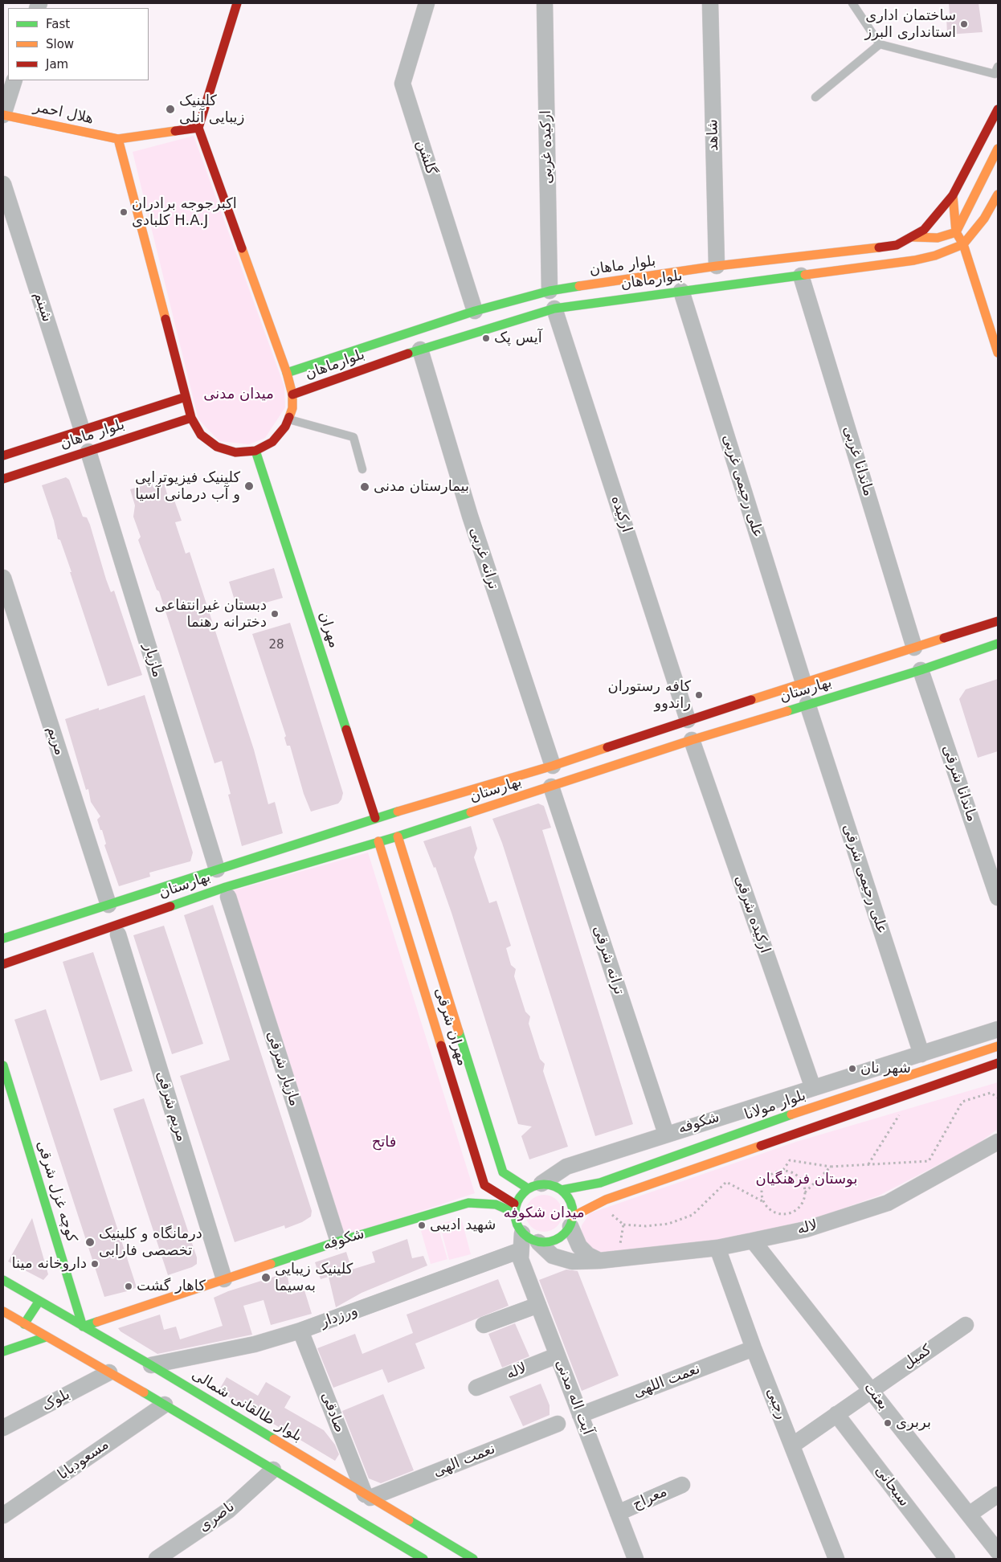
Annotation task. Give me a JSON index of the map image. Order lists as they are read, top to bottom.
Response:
{
  "streets": {
    "main road": [
      "هلال احمر",
      "بلوار ماهان",
      "بلوارماهان",
      "مهران",
      "بهارستان",
      "مهران شرقی",
      "بلوار مولانا",
      "شکوفه",
      "کوچه غزل شرقی",
      "بلوار طالقانی شمالی"
    ],
    "street": [
      "شاهد",
      "ارکیده غربی",
      "گلشن",
      "شبنم",
      "ماندانا غربی",
      "علی رحیمی غربی",
      "ارکیده",
      "ترانه غربی",
      "مازیار",
      "مریم",
      "ماندانا شرقی",
      "علی رحیمی شرقی",
      "ارکیده شرقی",
      "ترانه شرقی",
      "مازیار شرقی",
      "مریم شرقی",
      "لاله",
      "ورزدار",
      "کمیل",
      "نعمت اللهی",
      "بعثت",
      "آیت اله مدنی",
      "بلوک",
      "رجبی",
      "صادقی",
      "مسعودبابا",
      "نعمت الهی",
      "سبحانی",
      "معراج",
      "ناصری"
    ]
  },
  "crossings": [
    ["شاهد", "بلوار ماهان"],
    ["ارکیده غربی", "بلوار ماهان"],
    ["گلشن", "بلوار ماهان"],
    ["بلوار ماهان", "شبنم"],
    ["بلوار ماهان", "مازیار"],
    ["بلوارماهان", "ماندانا غربی"],
    ["بلوارماهان", "علی رحیمی غربی"],
    ["بلوارماهان", "ارکیده"],
    ["بلوارماهان", "ترانه غربی"],
    ["ماندانا غربی", "بهارستان"],
    ["علی رحیمی غربی", "بهارستان"],
    ["ارکیده", "بهارستان"],
    ["ترانه غربی", "بهارستان"],
    ["مهران", "بهارستان"],
    ["مازیار", "بهارستان"],
    ["بهارستان", "مریم"],
    ["بهارستان", "ماندانا شرقی"],
    ["بهارستان", "علی رحیمی شرقی"],
    ["بهارستان", "ارکیده شرقی"],
    ["بهارستان", "ترانه شرقی"],
    ["بهارستان", "مهران شرقی"],
    ["علی رحیمی شرقی", "شکوفه"],
    ["ارکیده شرقی", "شکوفه"],
    ["ترانه شرقی", "شکوفه"],
    ["مهران شرقی", "بلوار مولانا"],
    ["مهران شرقی", "شکوفه"],
    ["مهران شرقی", "لاله"],
    ["مهران شرقی", "آیت اله مدنی"],
    ["مازیار شرقی", "شکوفه"],
    ["بلوار مولانا", "شکوفه"],
    ["بلوار مولانا", "لاله"],
    ["بلوار مولانا", "آیت اله مدنی"],
    ["مریم شرقی", "شکوفه"],
    ["شکوفه", "کوچه غزل شرقی"],
    ["شکوفه", "لاله"],
    ["شکوفه", "آیت اله مدنی"],
    ["شکوفه", "بلوار طالقانی شمالی"],
    ["کوچه غزل شرقی", "بلوار طالقانی شمالی"],
    ["لاله", "بعثت"],
    ["لاله", "آیت اله مدنی"],
    ["لاله", "رجبی"],
    ["ورزدار", "آیت اله مدنی"],
    ["ورزدار", "بلوار طالقانی شمالی"],
    ["ورزدار", "صادقی"],
    ["کمیل", "بعثت"],
    ["کمیل", "رجبی"],
    ["کمیل", "سبحانی"],
    ["نعمت اللهی", "آیت اله مدنی"],
    ["نعمت اللهی", "رجبی"],
    ["آیت اله مدنی", "معراج"],
    ["بلوار طالقانی شمالی", "صادقی"],
    ["بلوار طالقانی شمالی", "نعمت الهی"],
    ["صادقی", "نعمت الهی"]
  ],
  "parks": [
    "میدان مدنی",
    "فاتح",
    "بوستان فرهنگیان",
    "میدان شکوفه"
  ],
  "places": [
    "ساختمان اداری استانداری البرز",
    "کلینیک زیبایی آنلی",
    "اکبرجوجه برادران کلبادی H.A.J",
    "آیس پک",
    "کلینیک فیزیوتراپی و آب درمانی آسیا",
    "بیمارستان مدنی",
    "دبستان غیرانتفاعی دخترانه رهنما",
    "کافه رستوران راندوو",
    "شهر نان",
    "شهید ادیبی",
    "درمانگاه و کلینیک تخصصی فارابی",
    "داروخانه مینا",
    "کلینیک زیبایی به‌سیما",
    "کاهار گشت",
    "بربری"
  ],
  "house_numbers": ["28"],
  "legend": ["Fast", "Slow", "Jam"]
}
